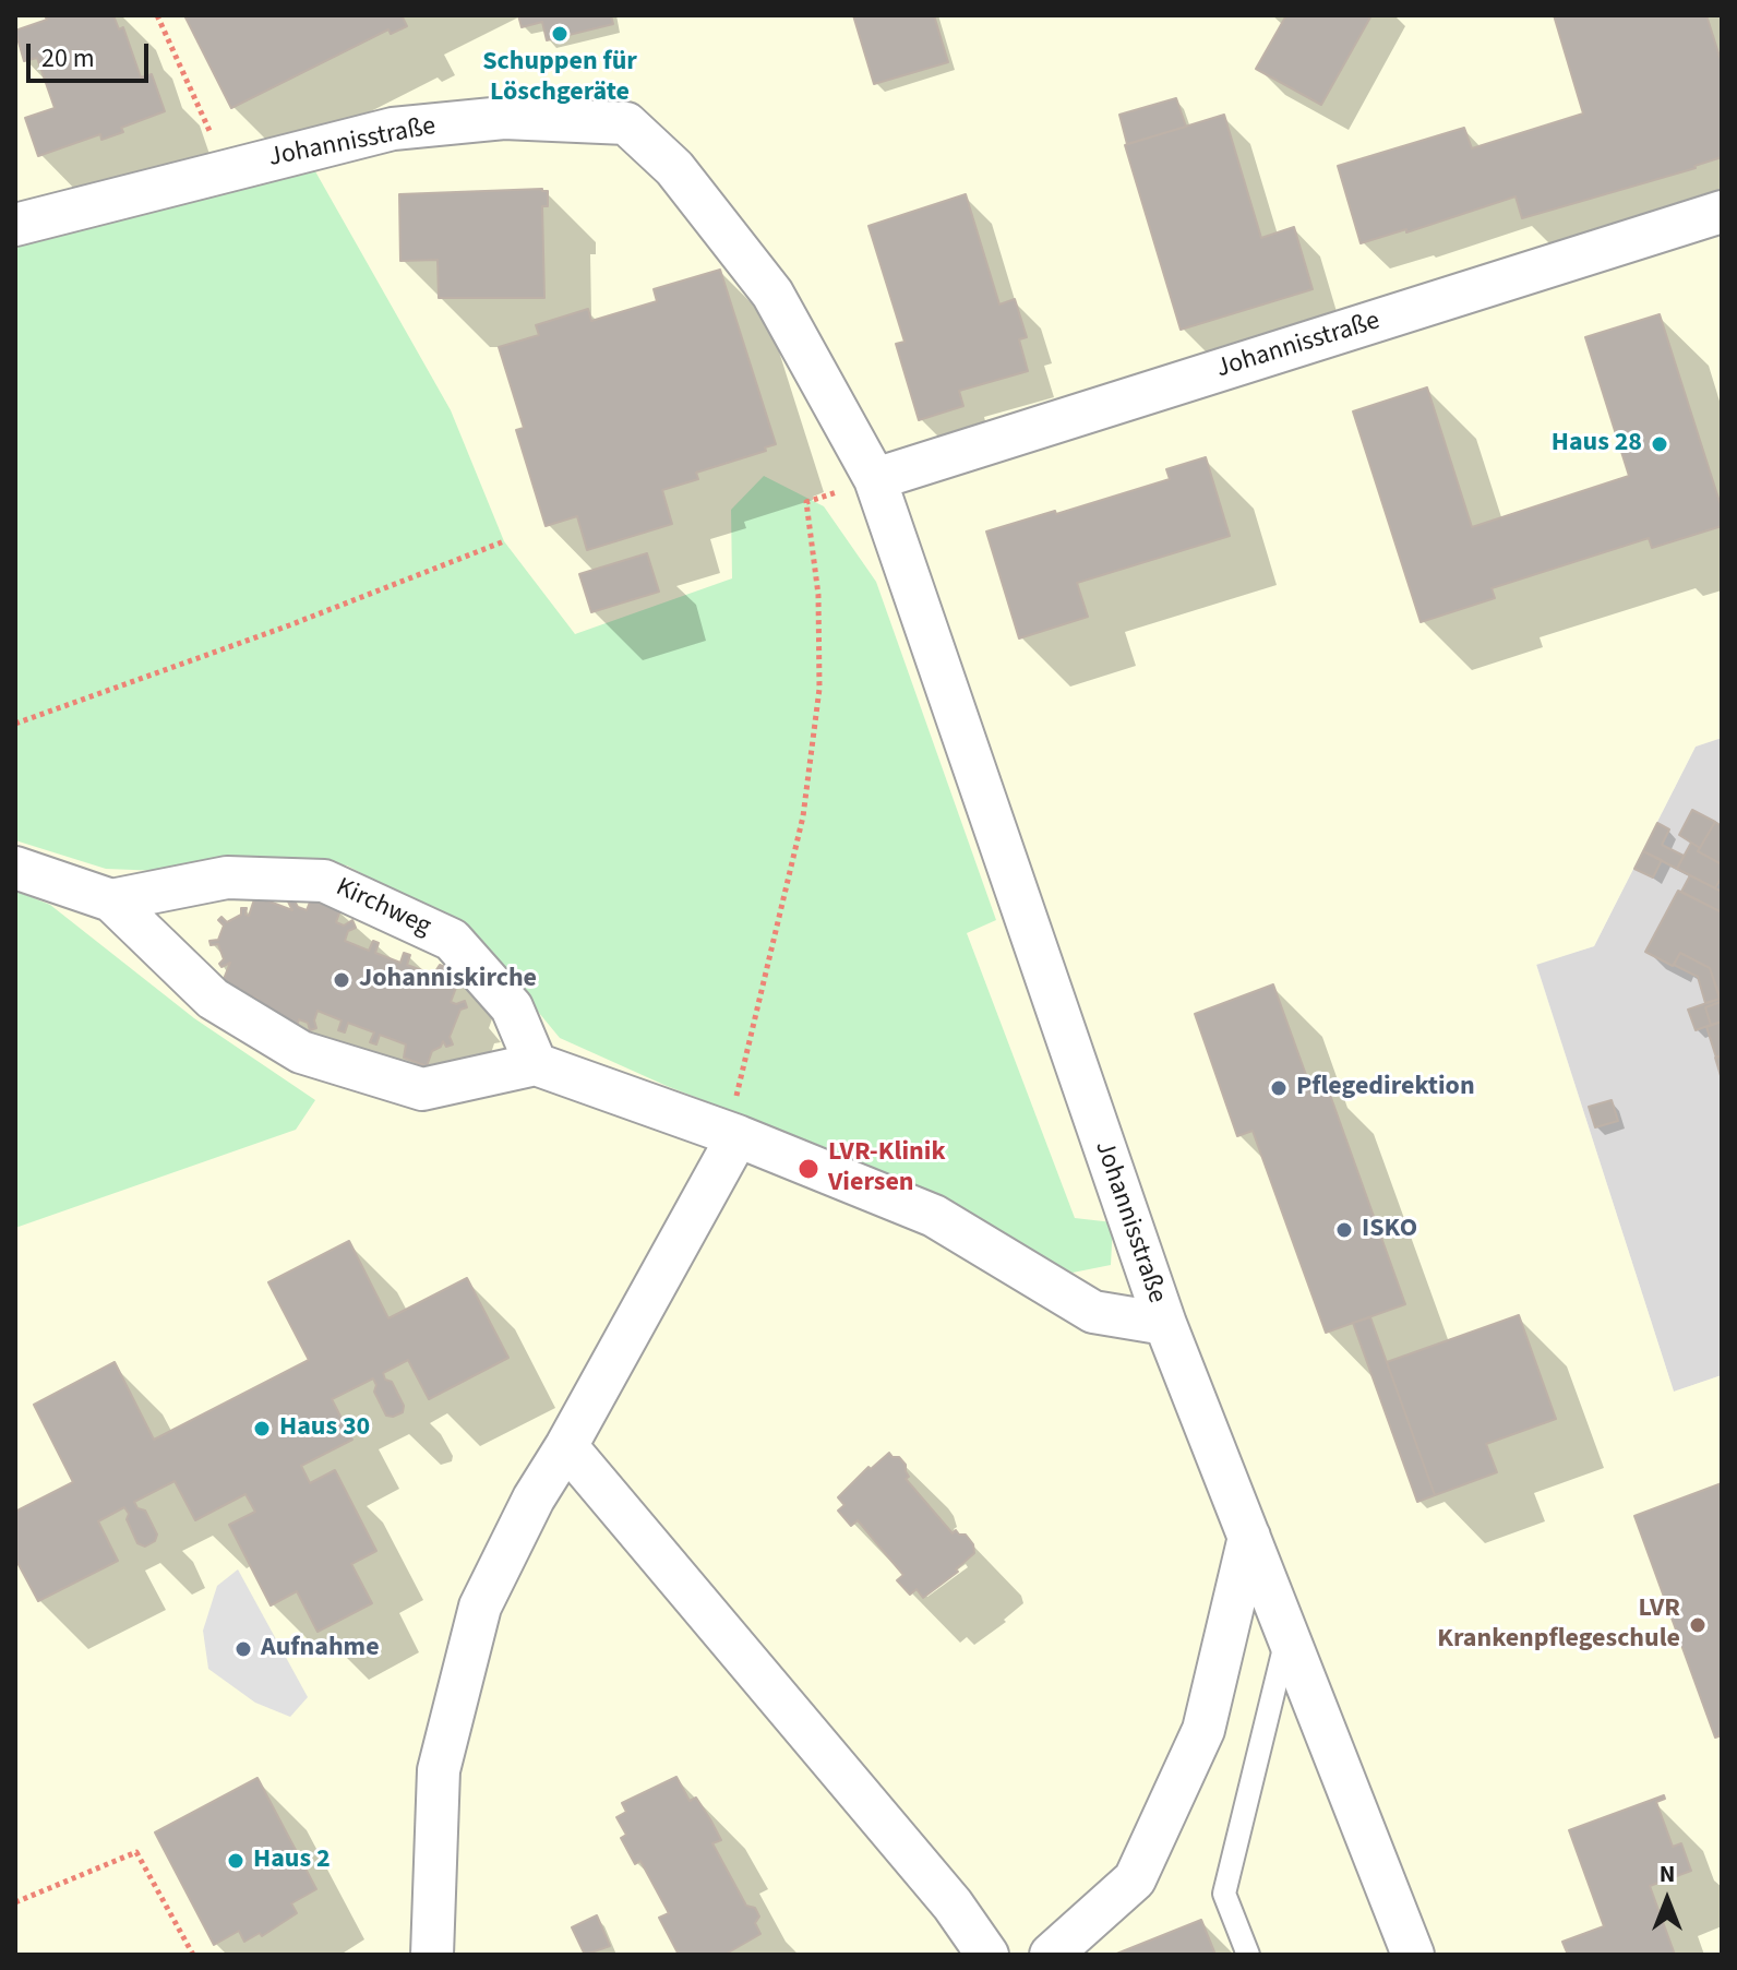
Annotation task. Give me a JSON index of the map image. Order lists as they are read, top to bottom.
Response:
{
  "streets": {
    "street": ["Johannisstraße", "Kirchweg"]
  },
  "places": [
    "Schuppen für Löschgeräte",
    "Haus 28",
    "Johanniskirche",
    "Pflegedirektion",
    "LVR-Klinik Viersen",
    "ISKO",
    "Haus 30",
    "LVR Krankenpflegeschule",
    "Aufnahme",
    "Haus 2"
  ],
  "scale_bar": "20 m",
  "north": "top"
}
